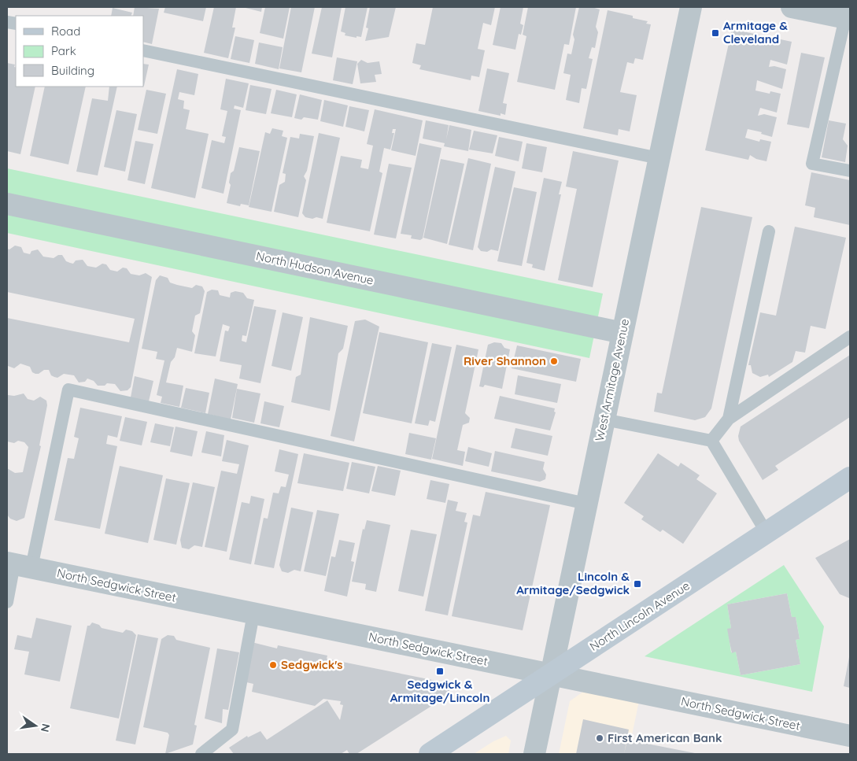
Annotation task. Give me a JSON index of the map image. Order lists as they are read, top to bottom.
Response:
{
  "streets": {
    "main road": ["North Lincoln Avenue"],
    "street": ["North Hudson Avenue", "West Armitage Avenue", "North Sedgwick Street"]
  },
  "crossings": [
    ["North Hudson Avenue", "West Armitage Avenue"],
    ["West Armitage Avenue", "North Sedgwick Street"],
    ["West Armitage Avenue", "North Lincoln Avenue"],
    ["North Sedgwick Street", "North Lincoln Avenue"]
  ],
  "places": {
    "transit": ["Armitage & Cleveland", "Lincoln & Armitage/Sedgwick", "Sedgwick & Armitage/Lincoln"],
    "other": ["River Shannon", "Sedgwick's", "First American Bank"]
  },
  "legend": ["Road", "Park", "Building"],
  "north": "right"
}
